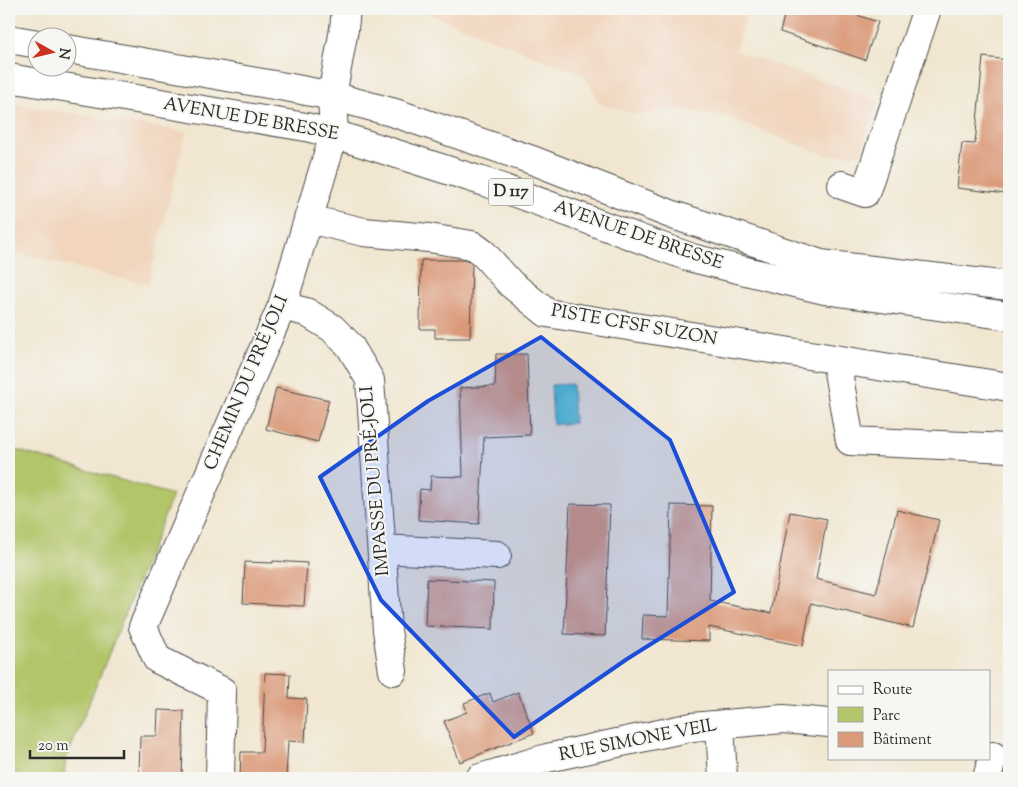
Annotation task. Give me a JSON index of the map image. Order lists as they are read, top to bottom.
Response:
{
  "streets": {
    "main road": [
      "AVENUE DE BRESSE",
      "D 117",
      "PISTE CFSF SUZON",
      "CHEMIN DU PRÉ JOLI",
      "IMPASSE DU PRÉ-JOLI",
      "RUE SIMONE VEIL"
    ]
  },
  "crossings": [
    ["AVENUE DE BRESSE", "CHEMIN DU PRÉ JOLI"],
    ["PISTE CFSF SUZON", "CHEMIN DU PRÉ JOLI"],
    ["CHEMIN DU PRÉ JOLI", "IMPASSE DU PRÉ-JOLI"]
  ],
  "legend": ["Route", "Parc", "Bâtiment"],
  "scale_bar": "20 m",
  "north": "right"
}
